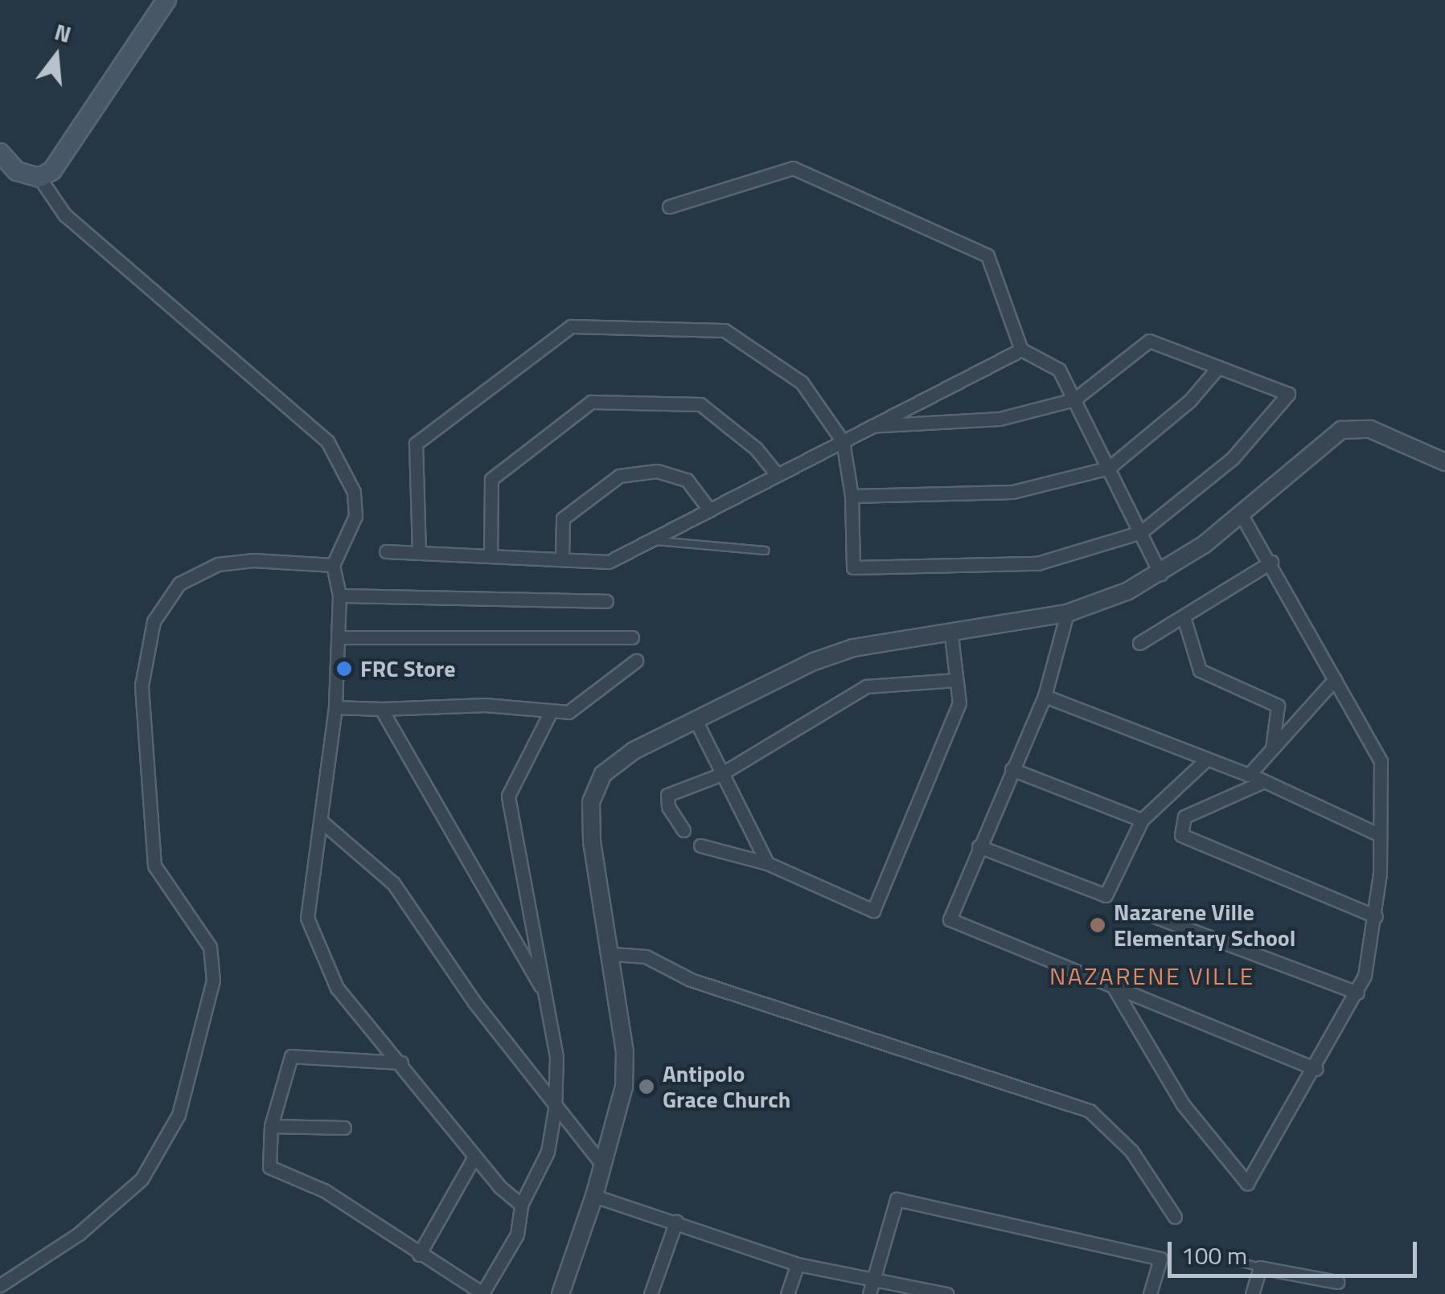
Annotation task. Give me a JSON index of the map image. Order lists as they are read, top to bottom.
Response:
{
  "districts": ["NAZARENE VILLE"],
  "places": ["FRC Store", "Nazarene Ville Elementary School", "Antipolo Grace Church"],
  "scale_bar": "100 m",
  "north": "top"
}
